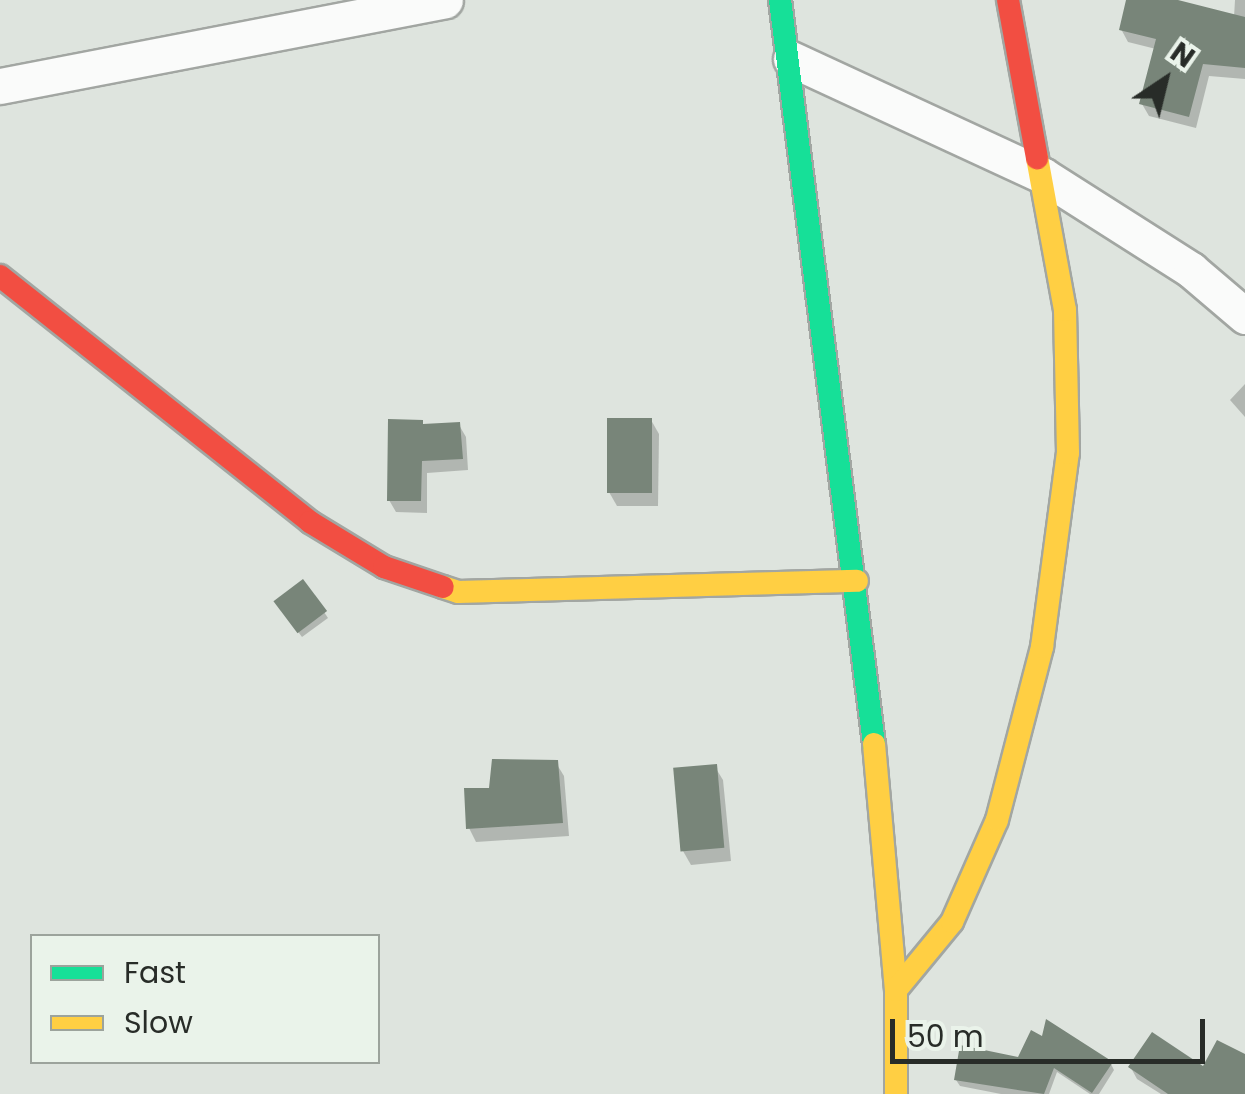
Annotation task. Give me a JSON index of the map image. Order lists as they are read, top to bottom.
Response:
{
  "legend": ["Fast", "Slow"],
  "scale_bar": "50 m",
  "north": "top right"
}
